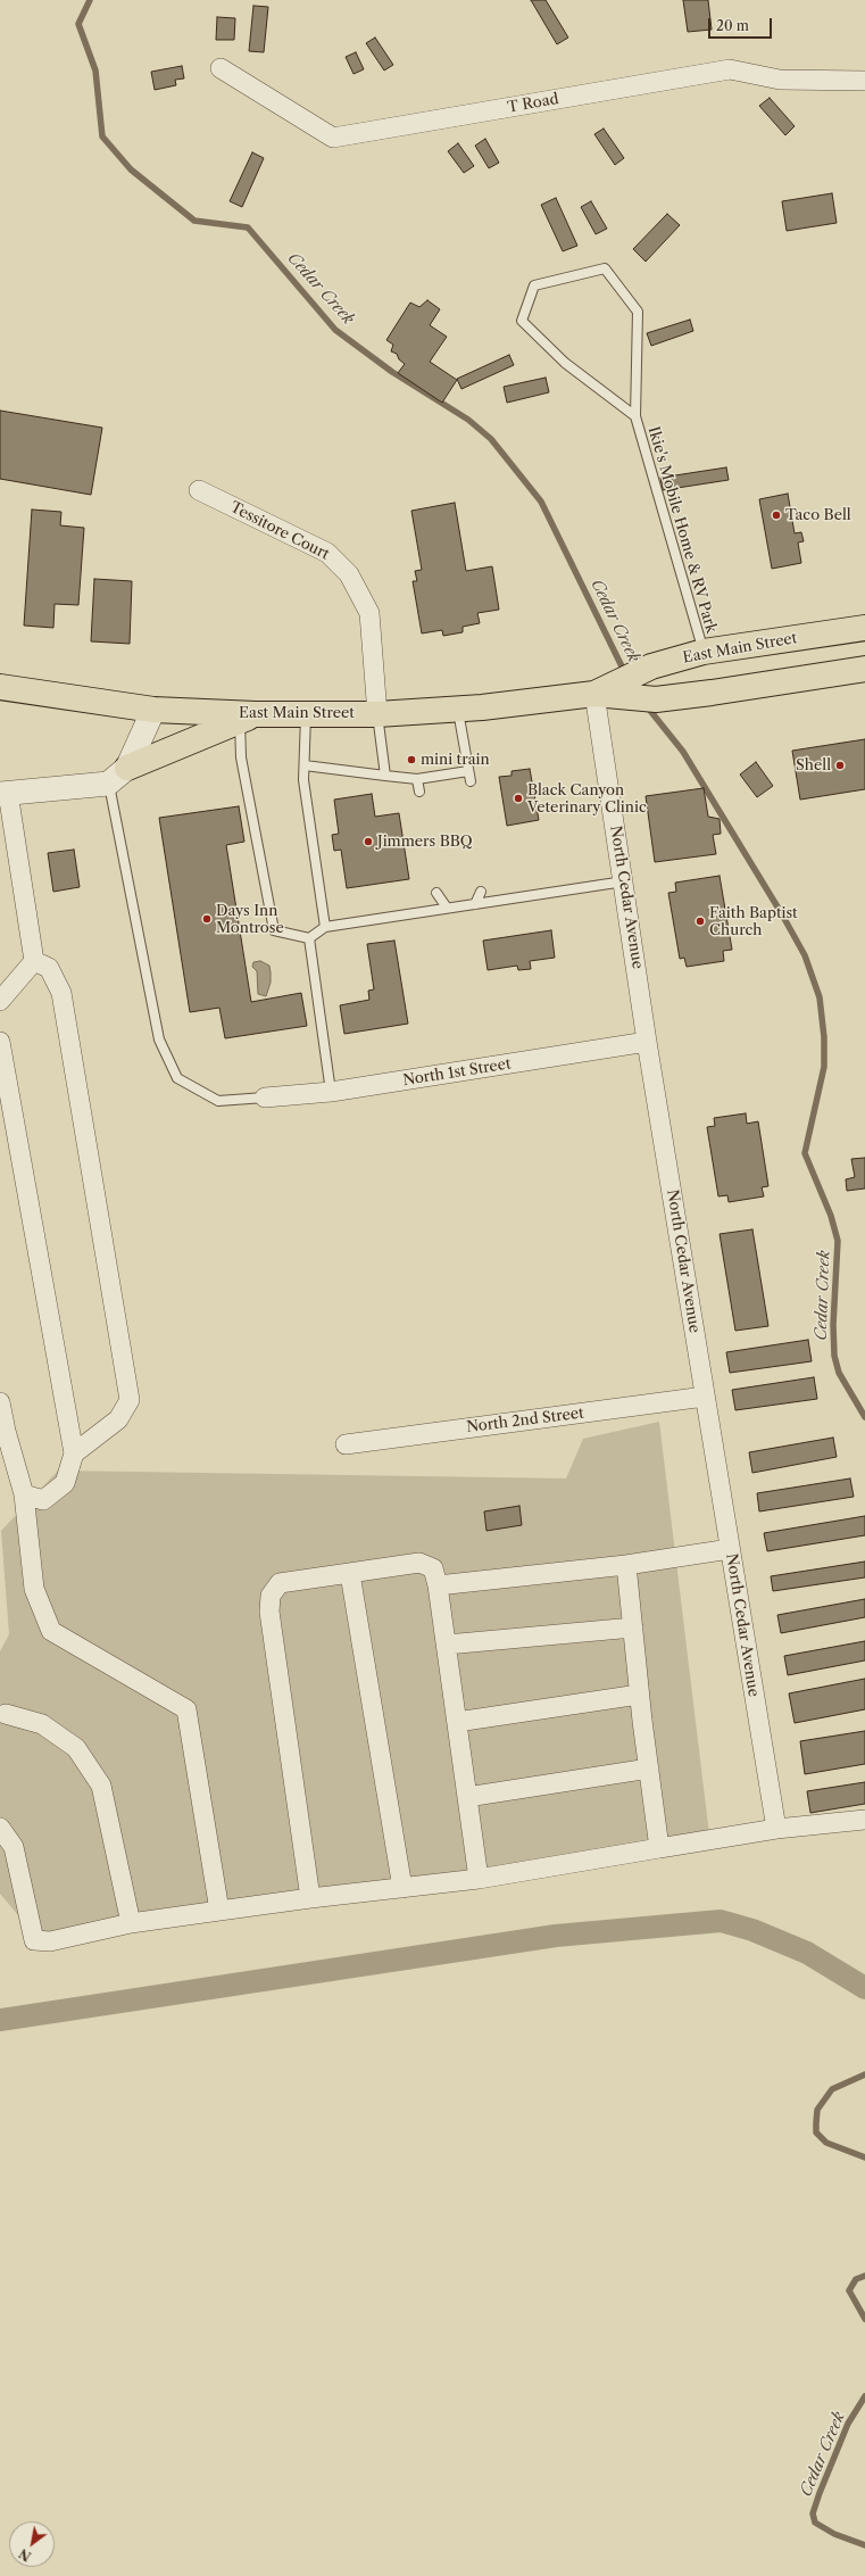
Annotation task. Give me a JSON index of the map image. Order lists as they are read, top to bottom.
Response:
{
  "streets": {
    "highway": ["East Main Street"],
    "street": [
      "T Road",
      "Tessitore Court",
      "North Cedar Avenue",
      "North 1st Street",
      "North 2nd Street"
    ],
    "lane": ["Ikie's Mobile Home & RV Park"]
  },
  "crossings": [
    ["Ikie's Mobile Home & RV Park", "East Main Street"],
    ["Tessitore Court", "East Main Street"],
    ["East Main Street", "North Cedar Avenue"],
    ["North Cedar Avenue", "North 1st Street"],
    ["North Cedar Avenue", "North 2nd Street"]
  ],
  "water": ["Cedar Creek"],
  "places": [
    "Taco Bell",
    "mini train",
    "Shell",
    "Black Canyon Veterinary Clinic",
    "Jimmers BBQ",
    "Days Inn Montrose",
    "Faith Baptist Church"
  ],
  "scale_bar": "20 m",
  "north": "bottom left"
}
